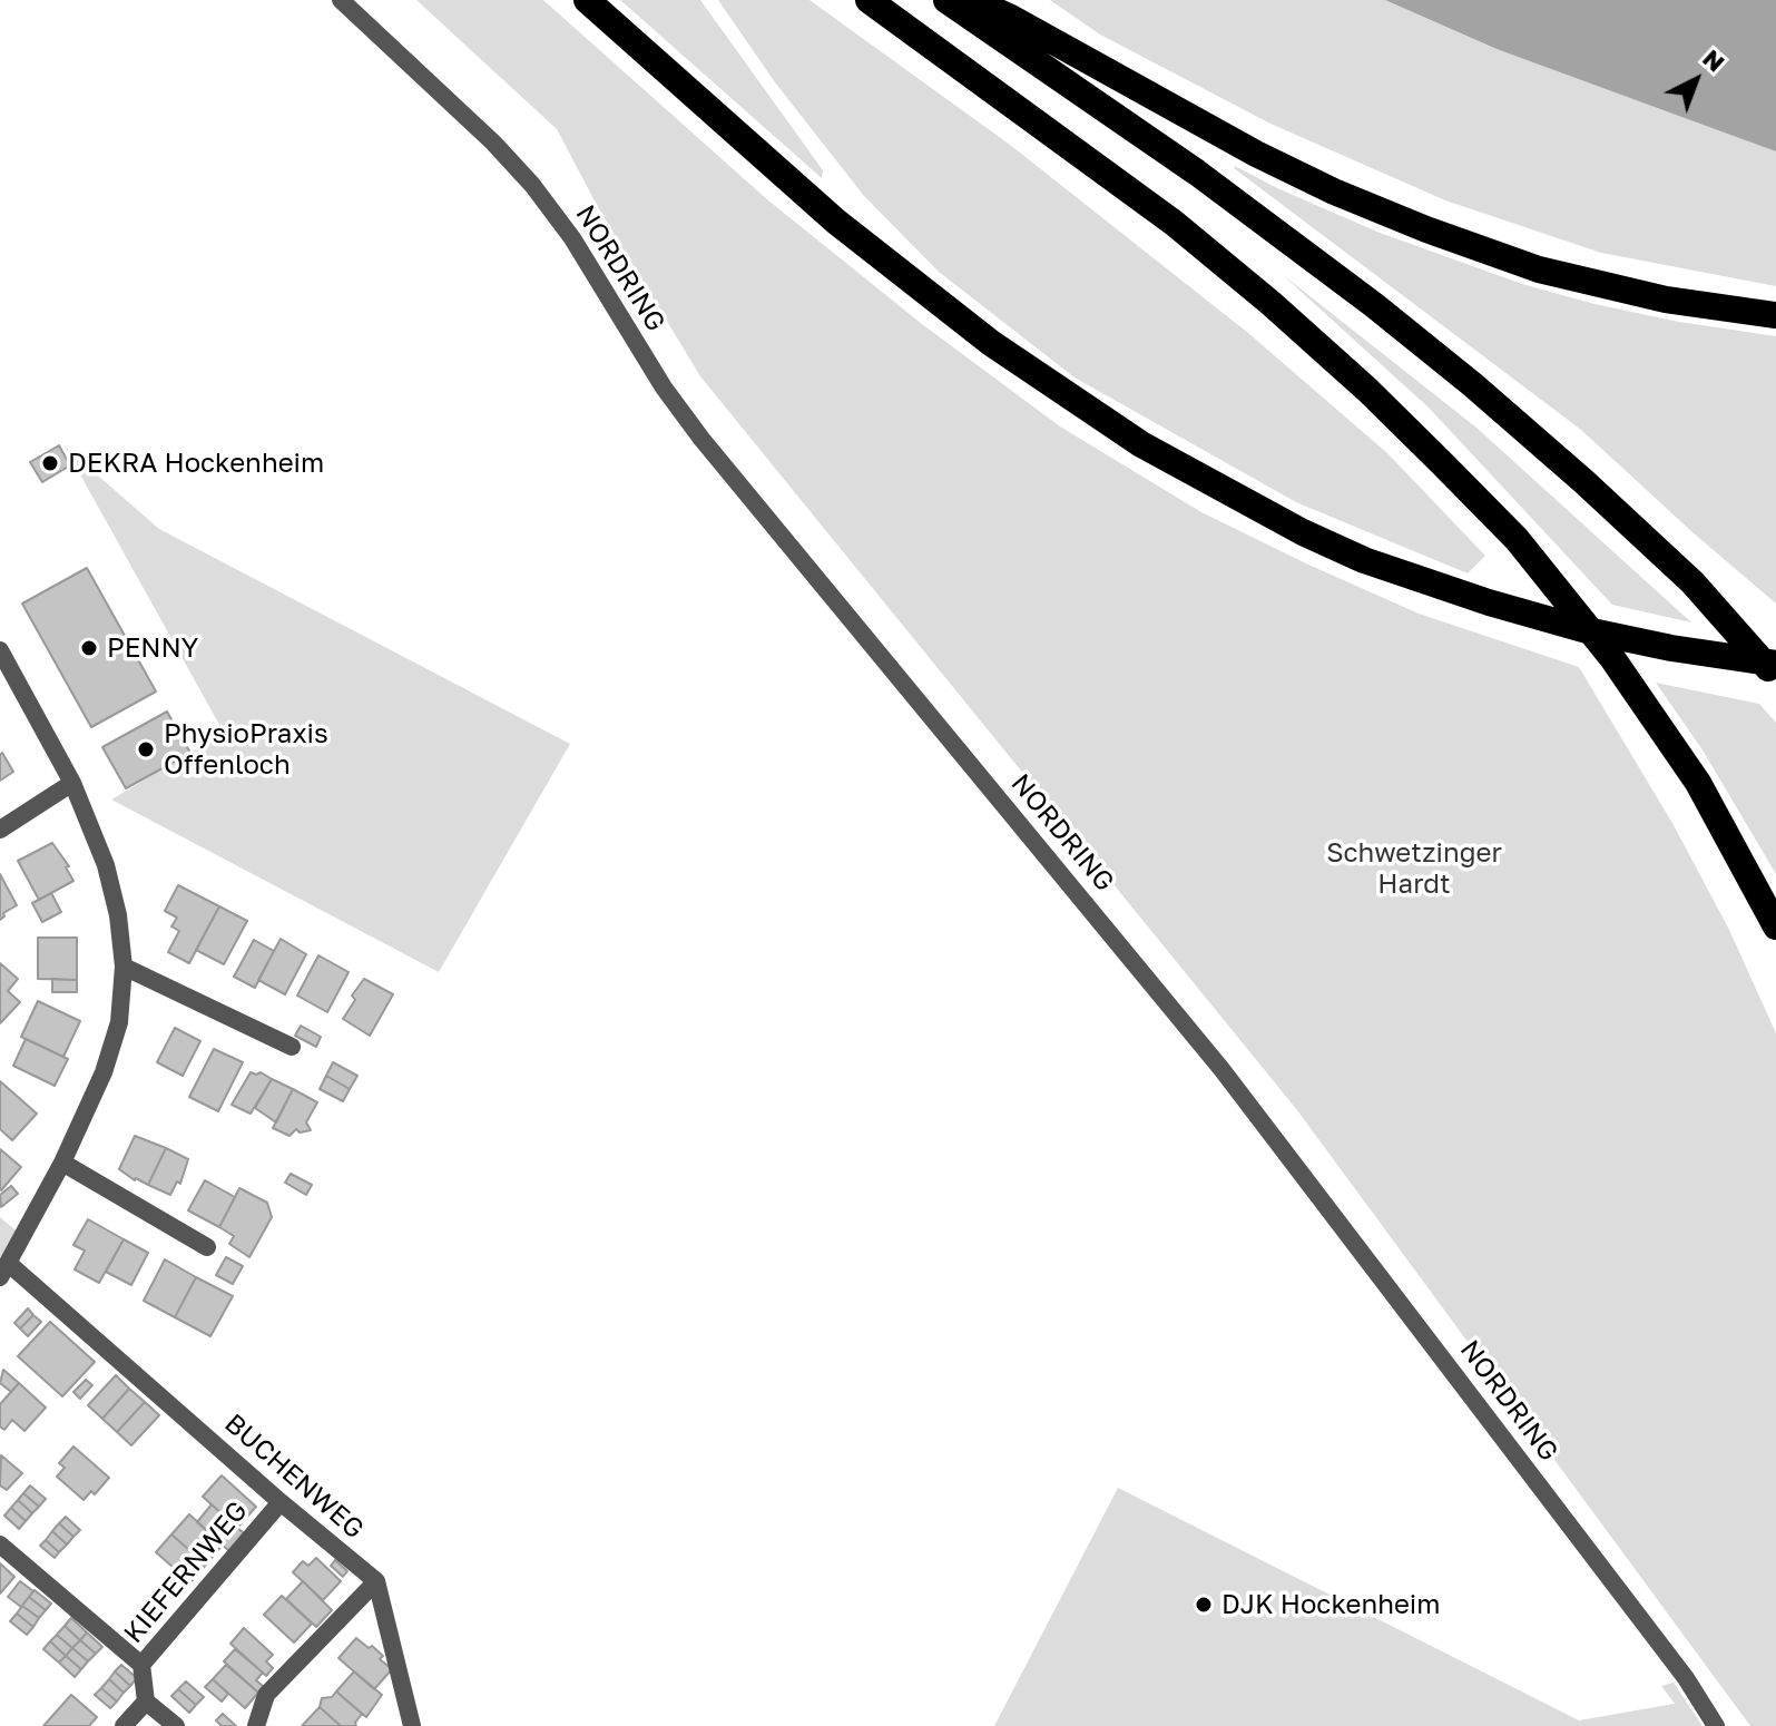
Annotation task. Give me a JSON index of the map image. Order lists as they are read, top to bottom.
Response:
{
  "streets": {
    "street": ["NORDRING", "BUCHENWEG", "KIEFERNWEG"]
  },
  "crossings": [
    ["BUCHENWEG", "KIEFERNWEG"]
  ],
  "parks": ["Schwetzinger Hardt"],
  "places": [
    "DEKRA Hockenheim",
    "PENNY",
    "PhysioPraxis Offenloch",
    "DJK Hockenheim"
  ],
  "north": "top right"
}
